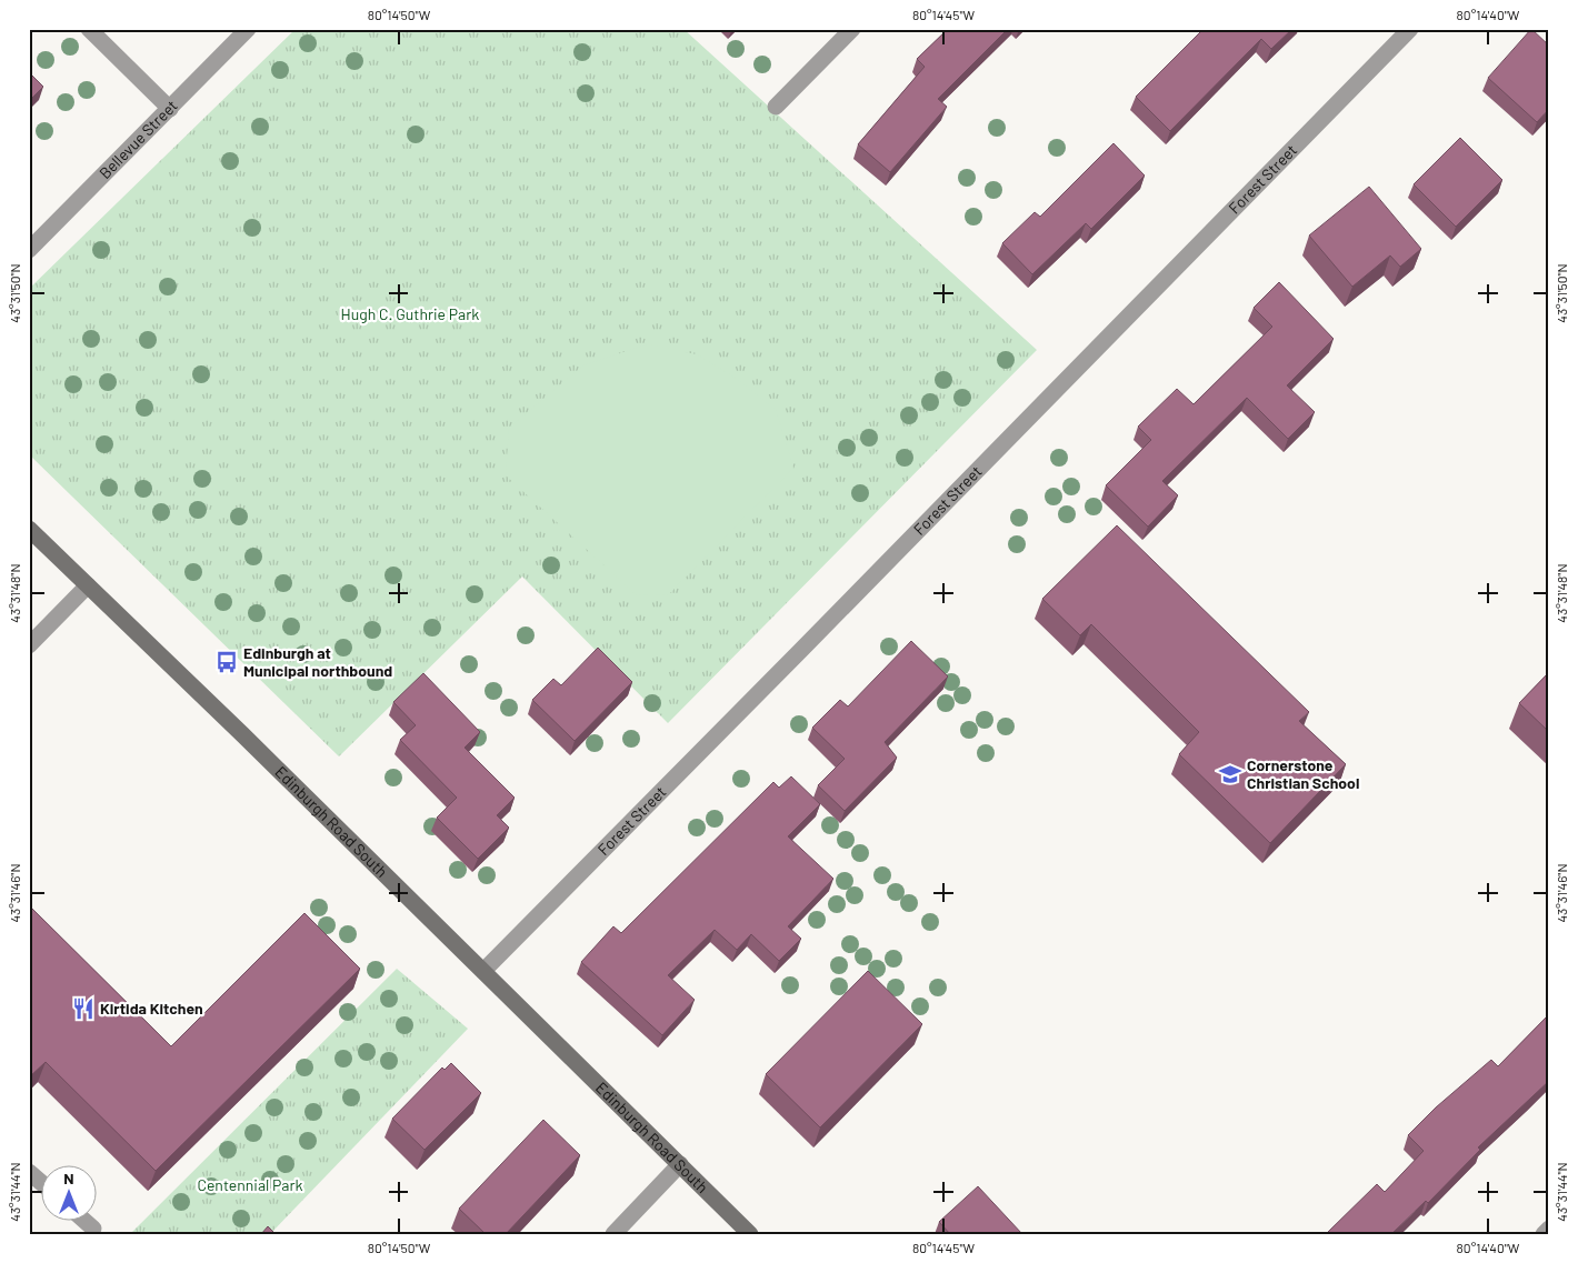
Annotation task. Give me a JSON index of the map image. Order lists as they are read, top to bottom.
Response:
{
  "streets": {
    "main road": ["Edinburgh Road South"],
    "street": ["Bellevue Street", "Forest Street"]
  },
  "crossings": [
    ["Forest Street", "Edinburgh Road South"]
  ],
  "parks": ["Hugh C. Guthrie Park", "Centennial Park"],
  "places": {
    "bus stop": ["Edinburgh at Municipal northbound"],
    "school or university": ["Cornerstone Christian School"],
    "restaurant": ["Kirtida Kitchen"]
  },
  "north": "top",
  "coordinates": [
    "80°14'50\"W",
    "80°14'45\"W",
    "80°14'40\"W",
    "43°31'50\"N",
    "43°31'48\"N",
    "43°31'46\"N",
    "43°31'44\"N"
  ]
}
